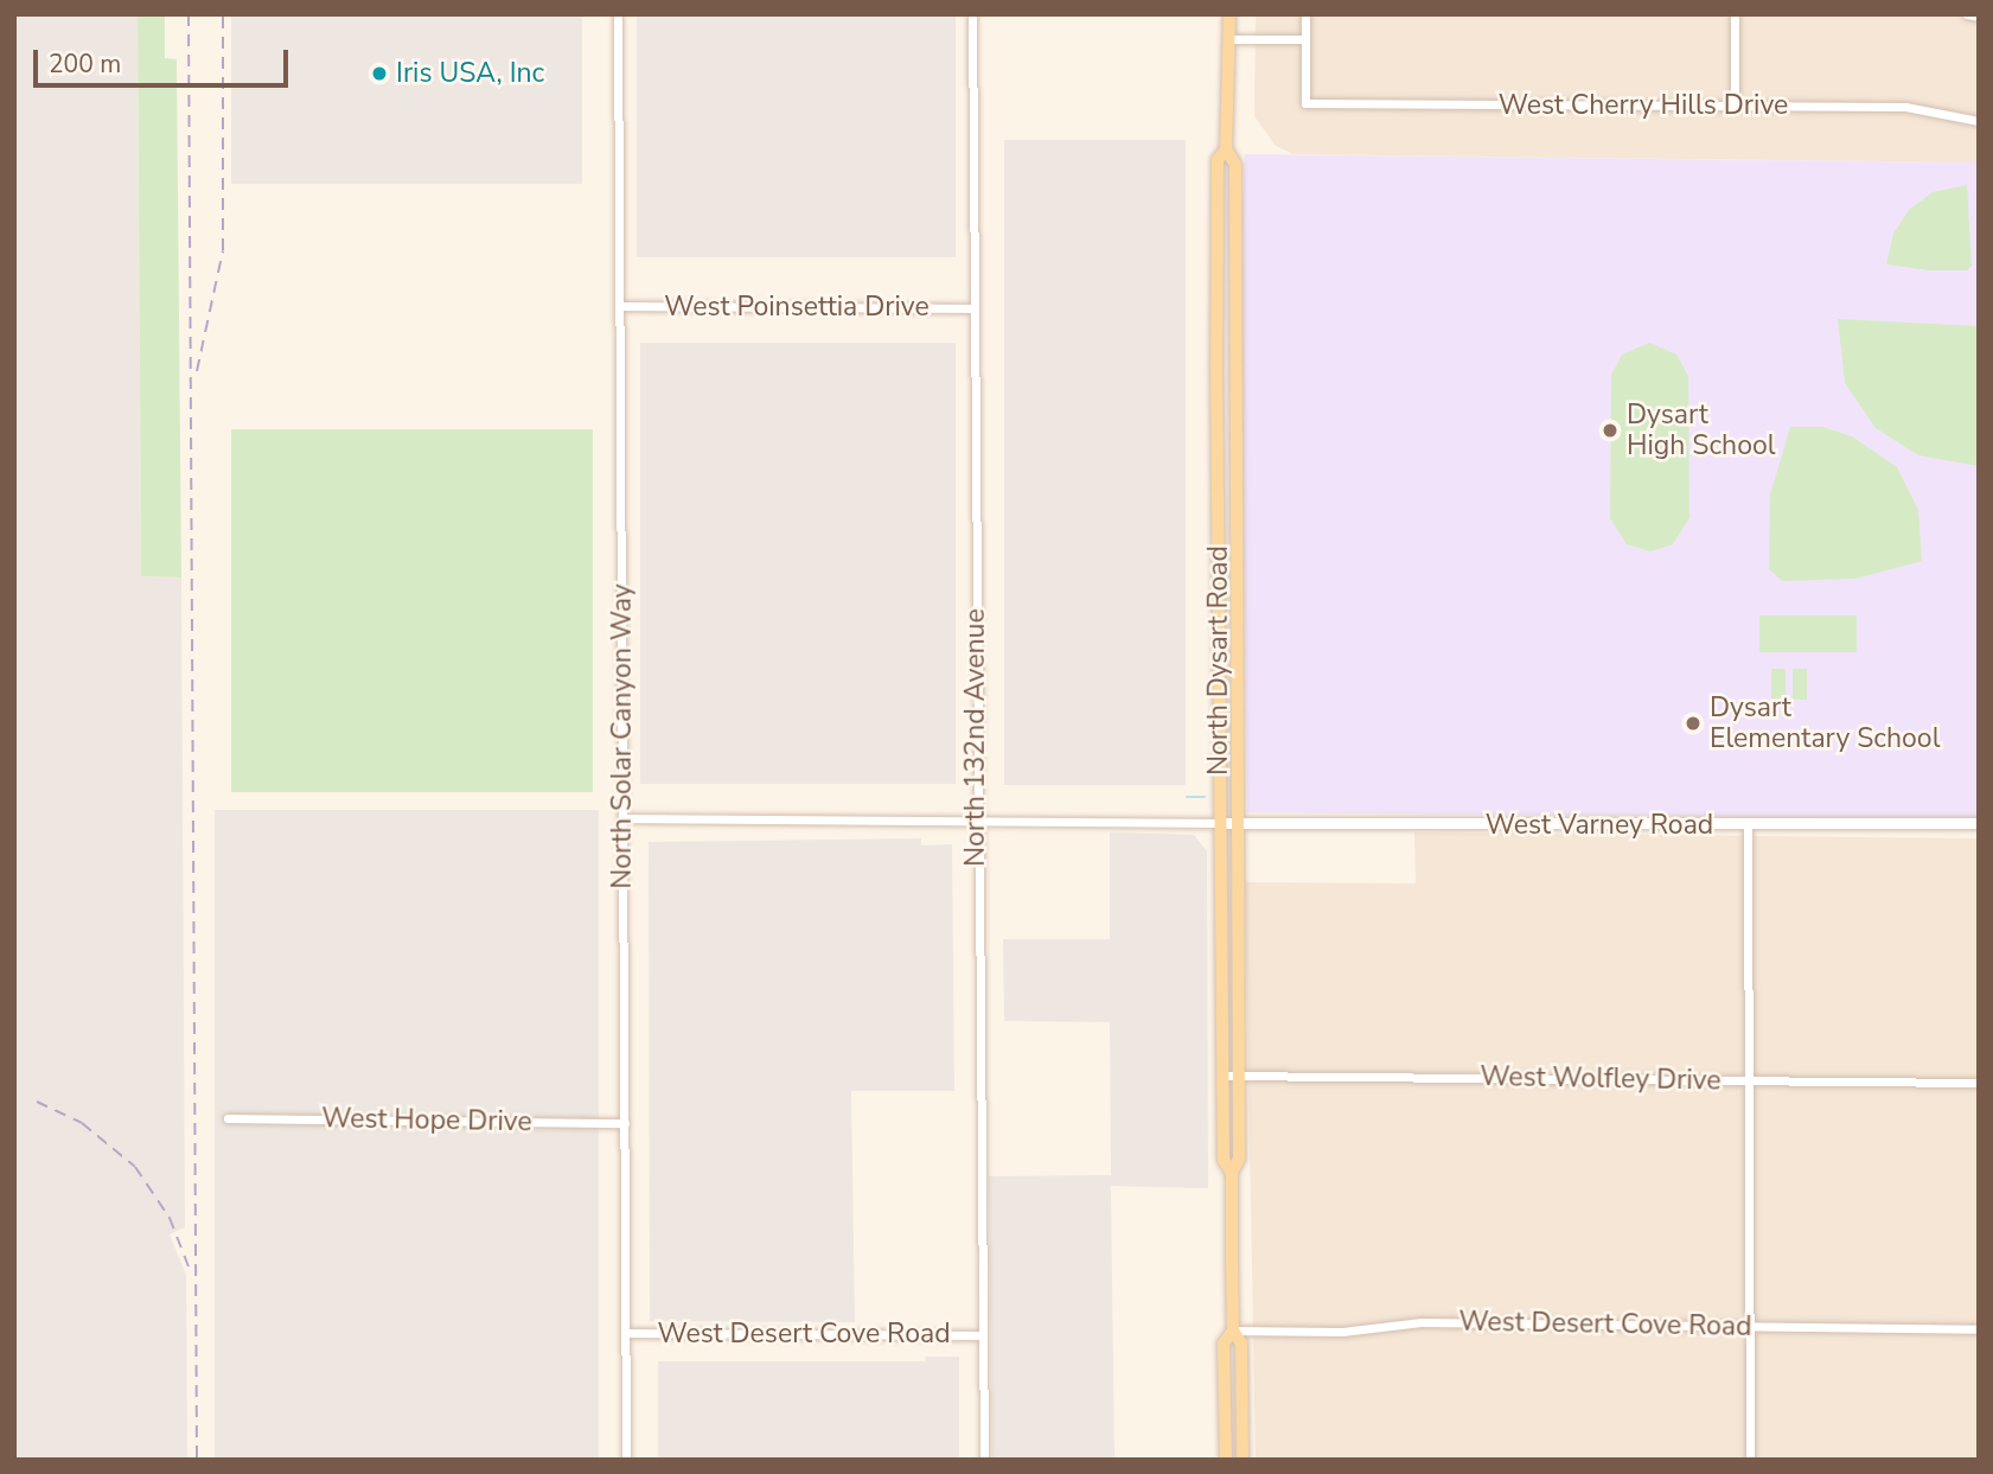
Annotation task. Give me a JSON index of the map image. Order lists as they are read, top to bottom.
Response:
{
  "streets": {
    "main road": ["North Dysart Road"],
    "street": [
      "West Cherry Hills Drive",
      "West Poinsettia Drive",
      "North Solar Canyon Way",
      "North 132nd Avenue",
      "West Varney Road",
      "West Wolfley Drive",
      "West Hope Drive",
      "West Desert Cove Road"
    ]
  },
  "crossings": [
    ["West Poinsettia Drive", "North Solar Canyon Way"],
    ["West Poinsettia Drive", "North 132nd Avenue"],
    ["North Dysart Road", "West Varney Road"],
    ["North Dysart Road", "West Wolfley Drive"],
    ["North Dysart Road", "West Desert Cove Road"],
    ["North Solar Canyon Way", "West Hope Drive"],
    ["North Solar Canyon Way", "West Desert Cove Road"],
    ["North 132nd Avenue", "West Desert Cove Road"]
  ],
  "places": ["Iris USA, Inc", "Dysart High School", "Dysart Elementary School"],
  "scale_bar": "200 m"
}
